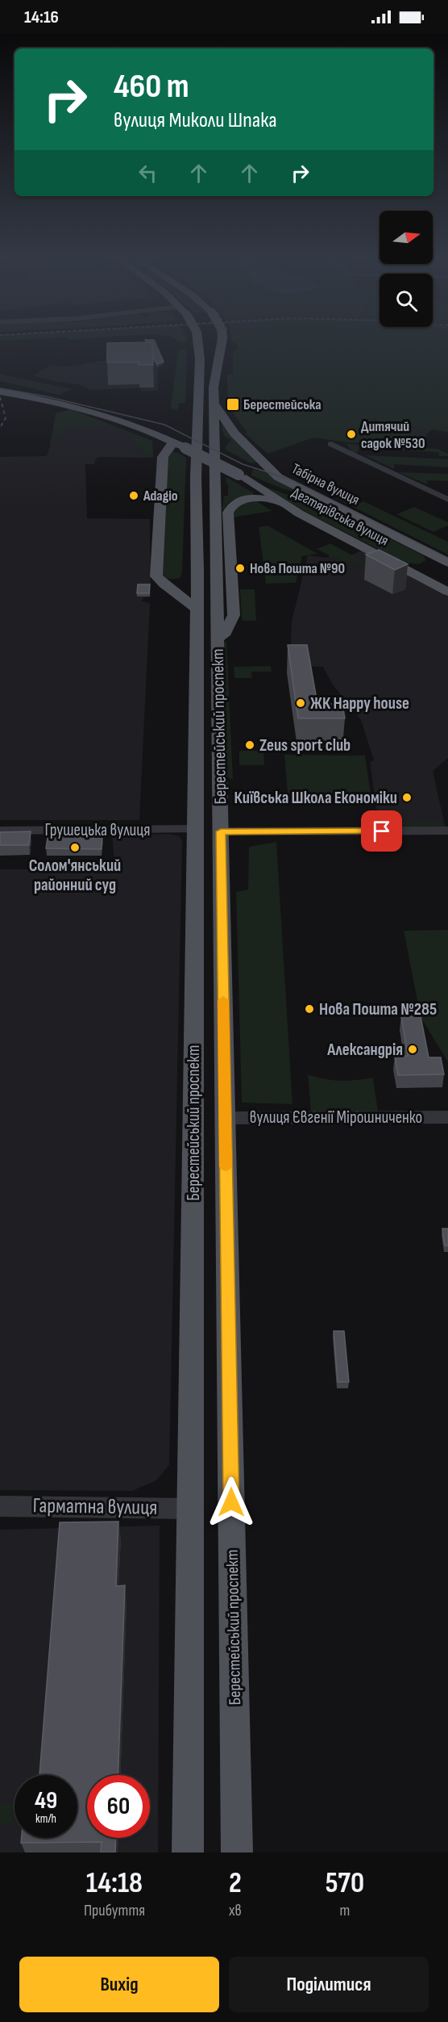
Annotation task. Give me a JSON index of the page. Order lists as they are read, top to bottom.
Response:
{
  "streets": {
    "main road": ["Табірна вулиця", "Дегтярівська вулиця", "Берестейський проспект"],
    "street": ["Грушецька вулиця", "вулиця Євгенії Мірошниченко", "Гарматна вулиця"]
  },
  "crossings": [
    ["Табірна вулиця", "Дегтярівська вулиця"],
    ["Табірна вулиця", "Берестейський проспект"],
    ["Берестейський проспект", "Грушецька вулиця"],
    ["Берестейський проспект", "вулиця Євгенії Мірошниченко"],
    ["Берестейський проспект", "Гарматна вулиця"]
  ],
  "places": {
    "transit": ["Берестейська"],
    "other": [
      "Дитячий садок №530",
      "Adagio",
      "Нова Пошта №90",
      "ЖК Happy house",
      "Zeus sport club",
      "Київська Школа Економіки",
      "Солом'янський районний суд",
      "Нова Пошта №285",
      "Александрія"
    ]
  },
  "north": "right",
  "page": {
    "status": "14:16",
    "turn": ["460 m", "вулиця Миколи Шпака"],
    "speed": "49 km/h",
    "limit": "60",
    "eta": [
      "14:18",
      "Прибуття",
      "2",
      "хв",
      "570",
      "m"
    ],
    "buttons": ["Вихід", "Поділитися"]
  }
}
